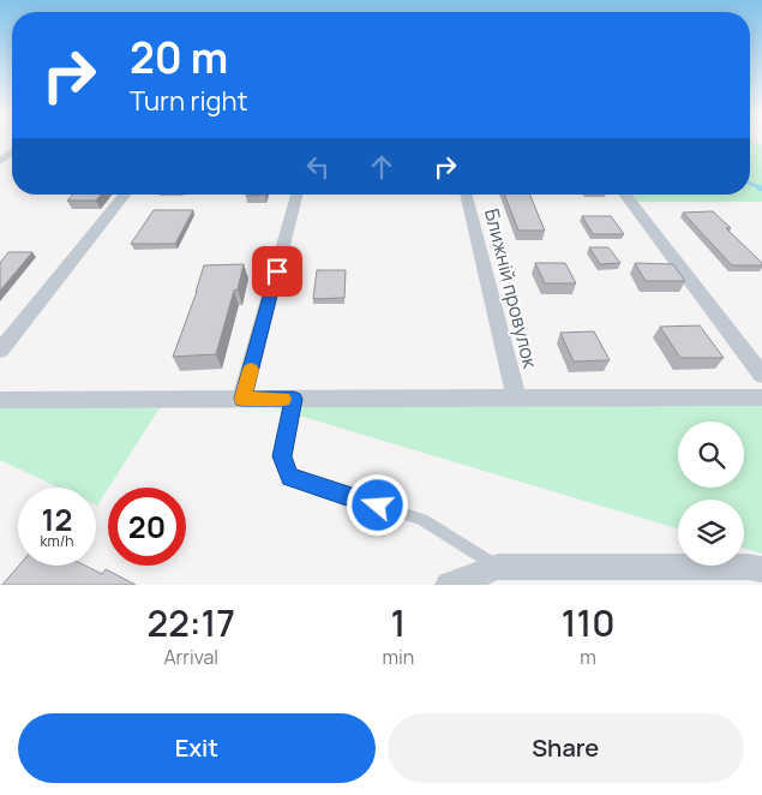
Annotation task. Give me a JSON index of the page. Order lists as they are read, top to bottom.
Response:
{
  "streets": {
    "street": ["Ближній провулок"]
  },
  "page": {
    "turn": ["20 m", "Turn right"],
    "speed": "12 km/h",
    "limit": "20",
    "eta": [
      "22:17",
      "Arrival",
      "1",
      "min",
      "110",
      "m"
    ],
    "buttons": ["Exit", "Share"]
  }
}
